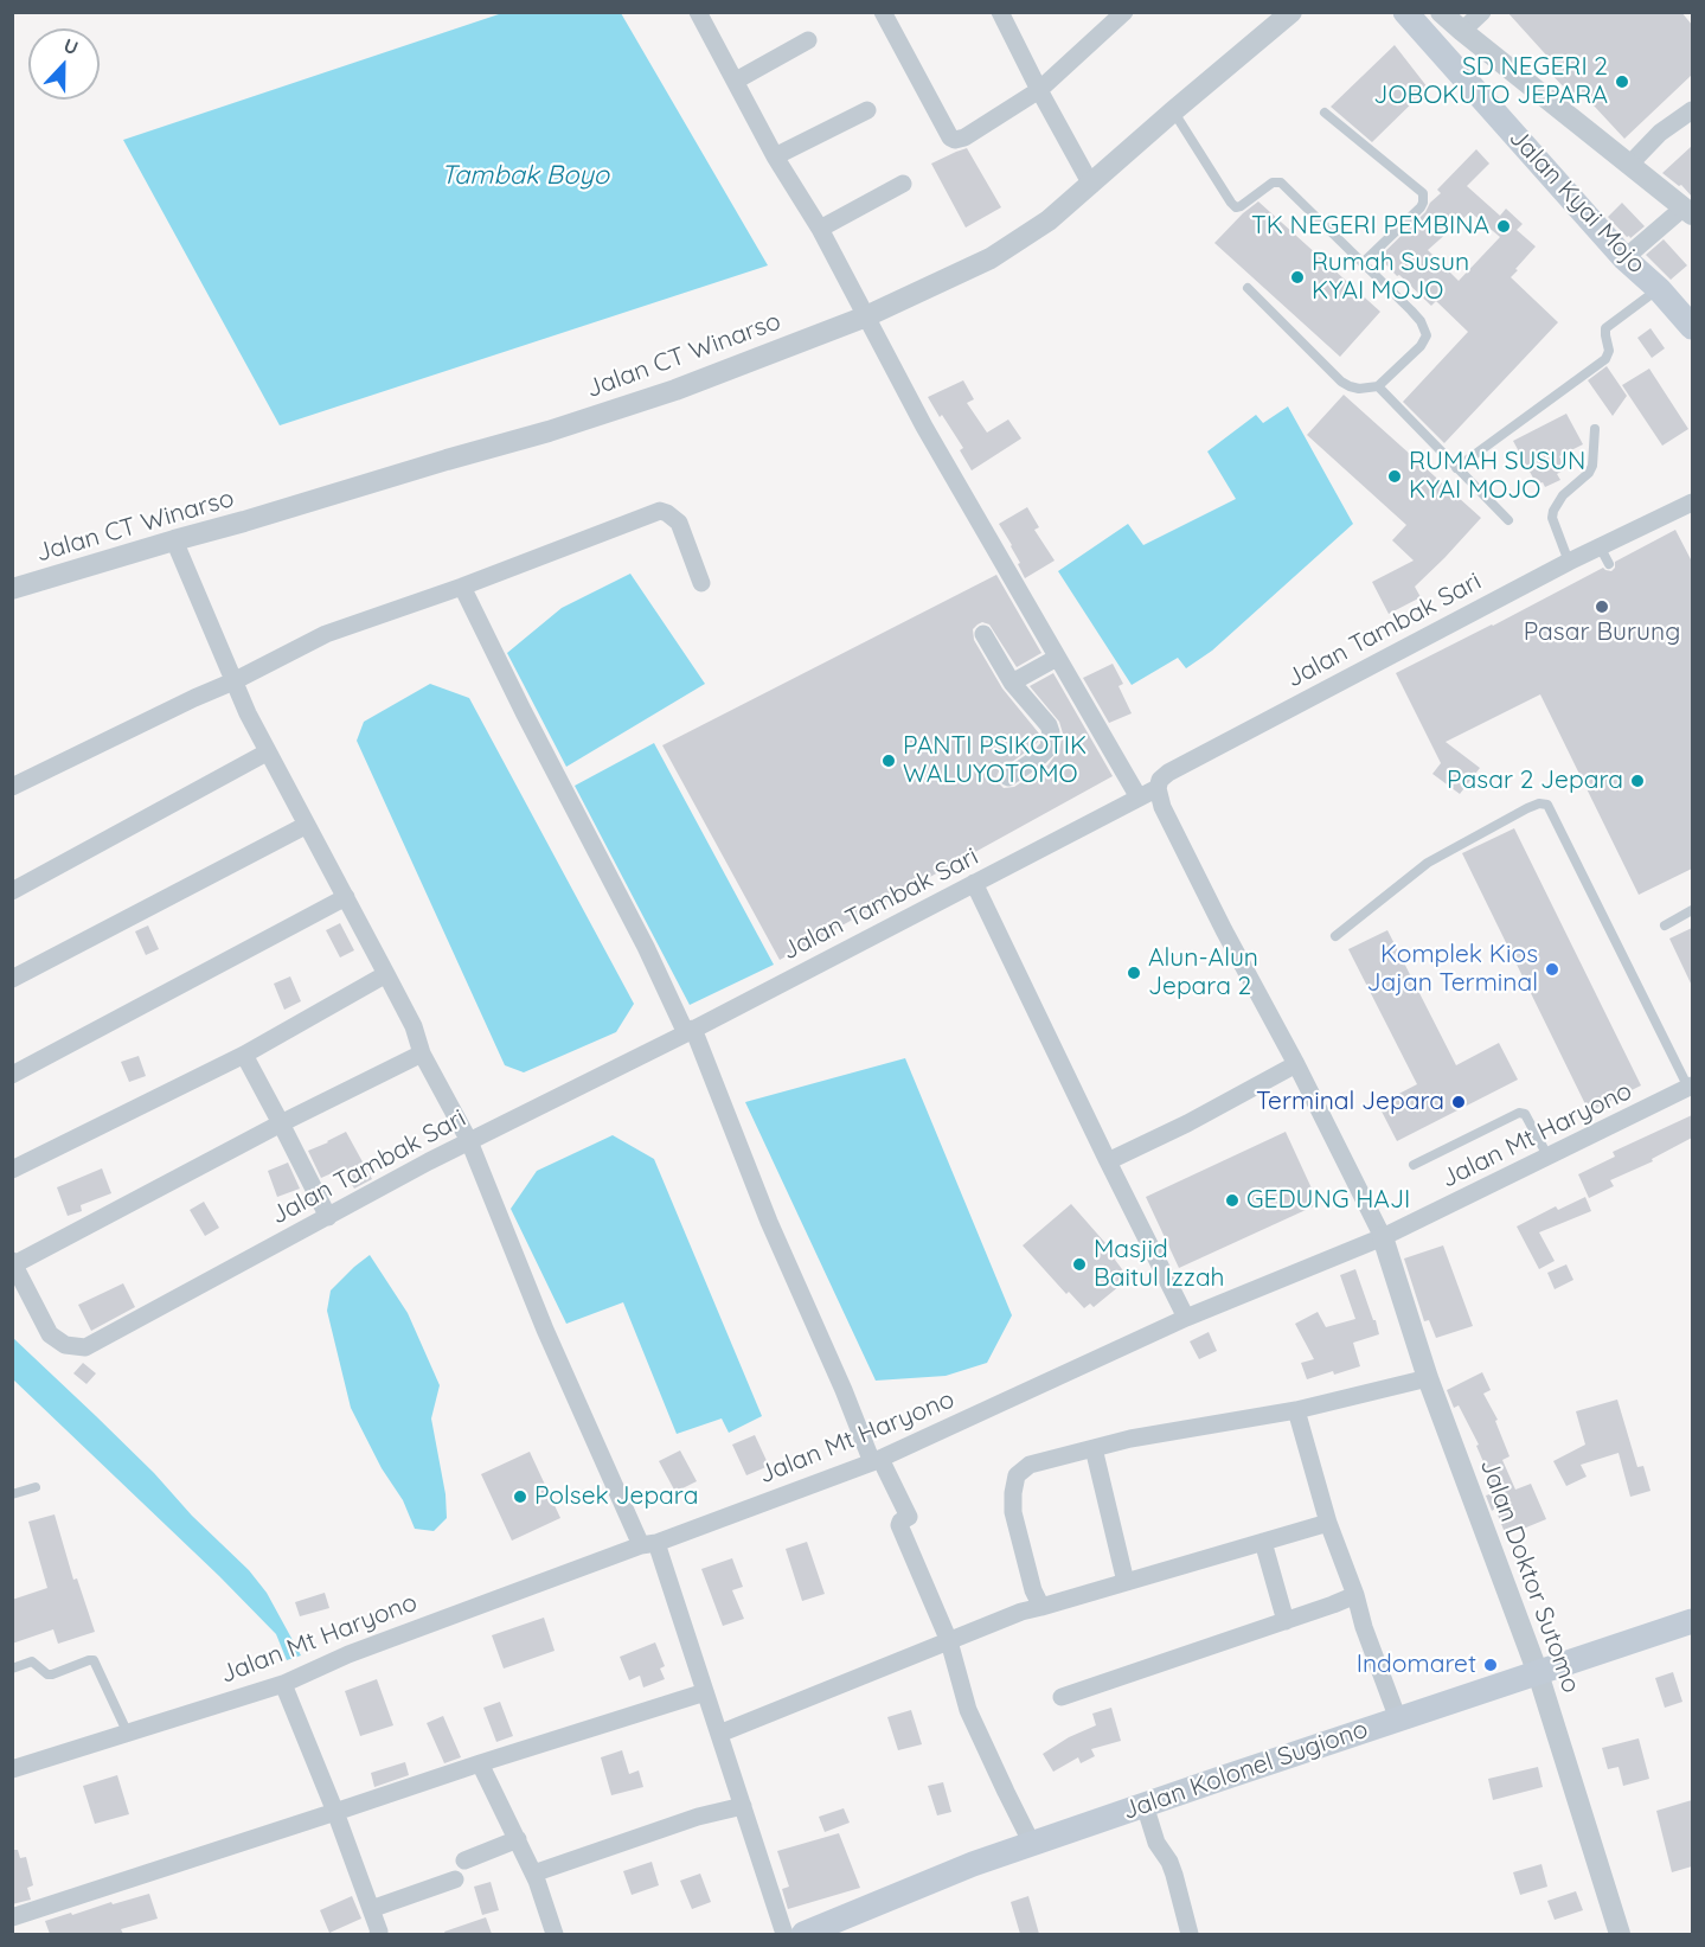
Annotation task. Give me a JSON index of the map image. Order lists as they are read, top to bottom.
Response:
{
  "streets": {
    "main road": ["Jalan Kyai Mojo", "Jalan Kolonel Sugiono"],
    "street": [
      "Jalan CT Winarso",
      "Jalan Tambak Sari",
      "Jalan Mt Haryono",
      "Jalan Doktor Sutomo"
    ]
  },
  "crossings": [
    ["Jalan Mt Haryono", "Jalan Doktor Sutomo"],
    ["Jalan Doktor Sutomo", "Jalan Kolonel Sugiono"]
  ],
  "water": ["Tambak Boyo"],
  "places": [
    "SD NEGERI 2 JOBOKUTO JEPARA",
    "TK NEGERI PEMBINA",
    "Rumah Susun KYAI MOJO",
    "RUMAH SUSUN KYAI MOJO",
    "Pasar Burung",
    "PANTI PSIKOTIK WALUYOTOMO",
    "Pasar 2 Jepara",
    "Komplek Kios Jajan Terminal",
    "Alun-Alun Jepara 2",
    "Terminal Jepara",
    "GEDUNG HAJI",
    "Masjid Baitul Izzah",
    "Polsek Jepara",
    "Indomaret"
  ],
  "north": "top"
}
